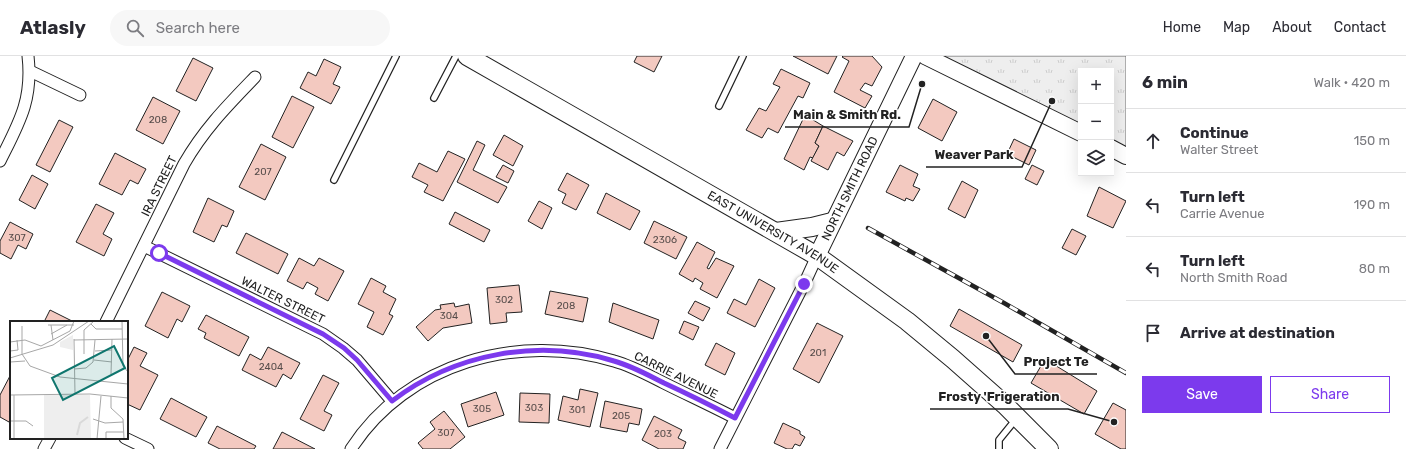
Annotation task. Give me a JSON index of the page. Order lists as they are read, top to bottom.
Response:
{
  "streets": {
    "main road": ["EAST UNIVERSITY AVENUE"],
    "street": [
      "IRA STREET",
      "NORTH SMITH ROAD",
      "WALTER STREET",
      "CARRIE AVENUE"
    ]
  },
  "crossings": [
    ["IRA STREET", "WALTER STREET"],
    ["NORTH SMITH ROAD", "EAST UNIVERSITY AVENUE"],
    ["NORTH SMITH ROAD", "CARRIE AVENUE"],
    ["WALTER STREET", "CARRIE AVENUE"]
  ],
  "places": [
    "Main & Smith Rd.",
    "Weaver Park",
    "Project Te",
    "Frosty 'Frigeration"
  ],
  "house_numbers": [
    "208",
    "207",
    "307",
    "2306",
    "302",
    "208",
    "304",
    "201",
    "2404",
    "303",
    "305",
    "301",
    "205",
    "307",
    "203"
  ],
  "page": {
    "header": "Atlasly",
    "search": "Search here",
    "nav": [
      "Home",
      "Map",
      "About",
      "Contact"
    ],
    "heading": ["6 min", "Walk · 420 m"],
    "map_buttons": ["+", "−"],
    "list": [
      ["Continue", "Walter Street", "150 m"],
      ["Turn left", "Carrie Avenue", "190 m"],
      ["Turn left", "North Smith Road", "80 m"],
      "Arrive at destination"
    ],
    "buttons": ["Save", "Share"]
  }
}
